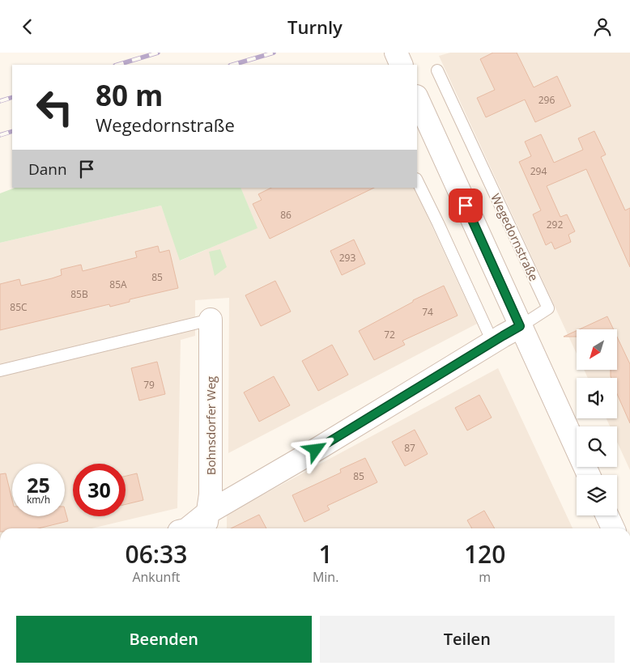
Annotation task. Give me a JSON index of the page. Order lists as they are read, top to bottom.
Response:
{
  "streets": {
    "street": ["Bohnsdorfer Weg"],
    "lane": ["Wegedornstraße"]
  },
  "house_numbers": [
    "296",
    "294",
    "86",
    "292",
    "293",
    "85",
    "85A",
    "85B",
    "85C",
    "74",
    "72",
    "79",
    "87",
    "85"
  ],
  "north": "bottom left",
  "page": {
    "header": "Turnly",
    "turn": ["80 m", "Wegedornstraße"],
    "then": "Dann",
    "speed": "25 km/h",
    "limit": "30",
    "eta": [
      "06:33",
      "Ankunft",
      "1",
      "Min.",
      "120",
      "m"
    ],
    "buttons": ["Beenden", "Teilen"]
  }
}
